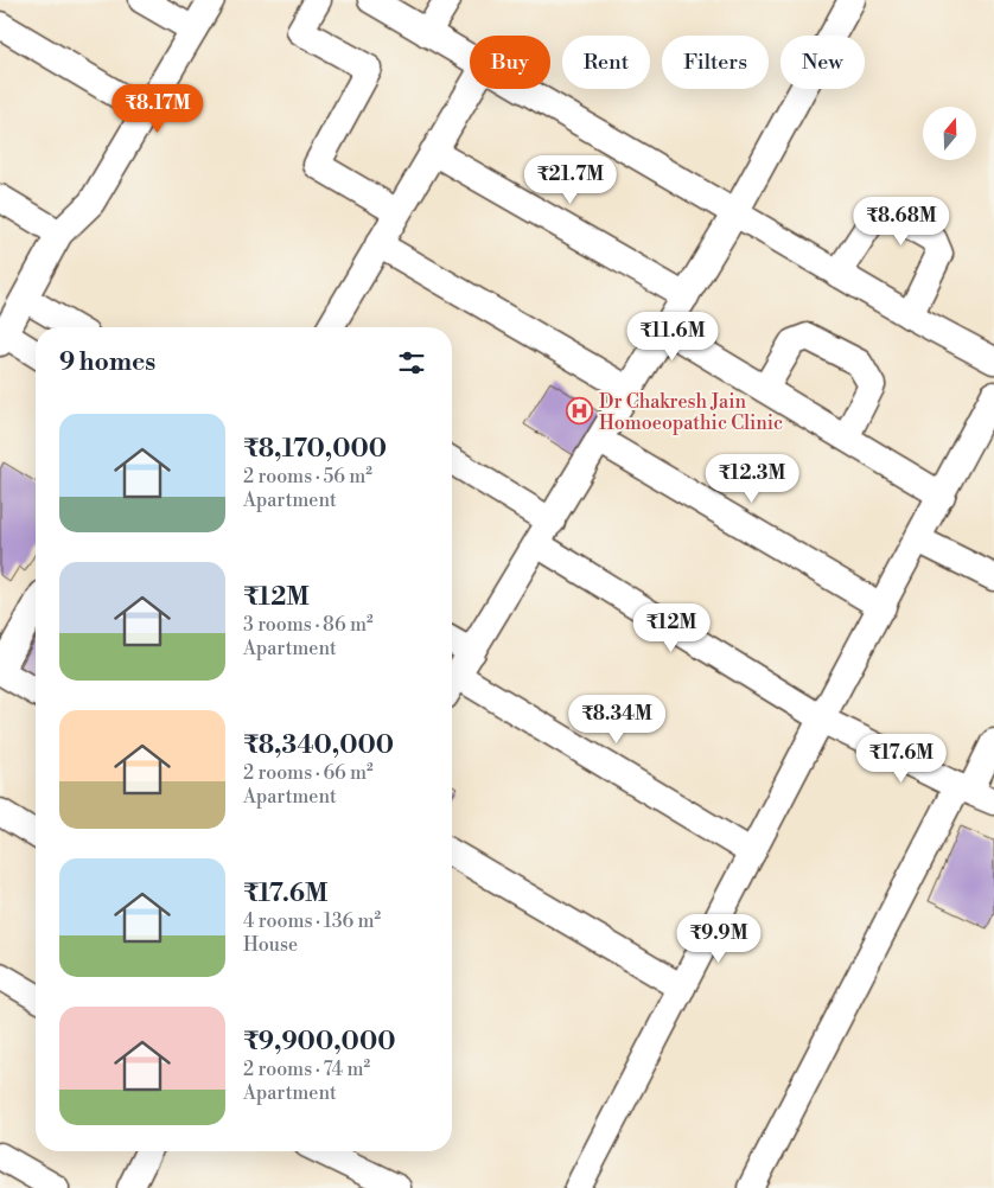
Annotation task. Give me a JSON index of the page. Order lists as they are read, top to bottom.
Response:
{
  "places": {
    "hospital": ["Dr Chakresh Jain Homoeopathic Clinic"]
  },
  "north": "top",
  "page": {
    "chip": [
      "Buy",
      "Rent",
      "Filters",
      "New"
    ],
    "price": [
      "₹8.17M",
      "₹21.7M",
      "₹8.68M",
      "₹11.6M",
      "₹12.3M",
      "₹12M",
      "₹8.34M",
      "₹17.6M",
      "₹9.9M"
    ],
    "heading": "9 homes",
    "list": [
      {
        "name": "₹8,170,000",
        "note": "2 rooms · 56 m² · Apartment"
      },
      {
        "name": "₹12M",
        "note": "3 rooms · 86 m² · Apartment"
      },
      {
        "name": "₹8,340,000",
        "note": "2 rooms · 66 m² · Apartment"
      },
      {
        "name": "₹17.6M",
        "note": "4 rooms · 136 m² · House"
      },
      {
        "name": "₹9,900,000",
        "note": "2 rooms · 74 m² · Apartment"
      }
    ]
  }
}
